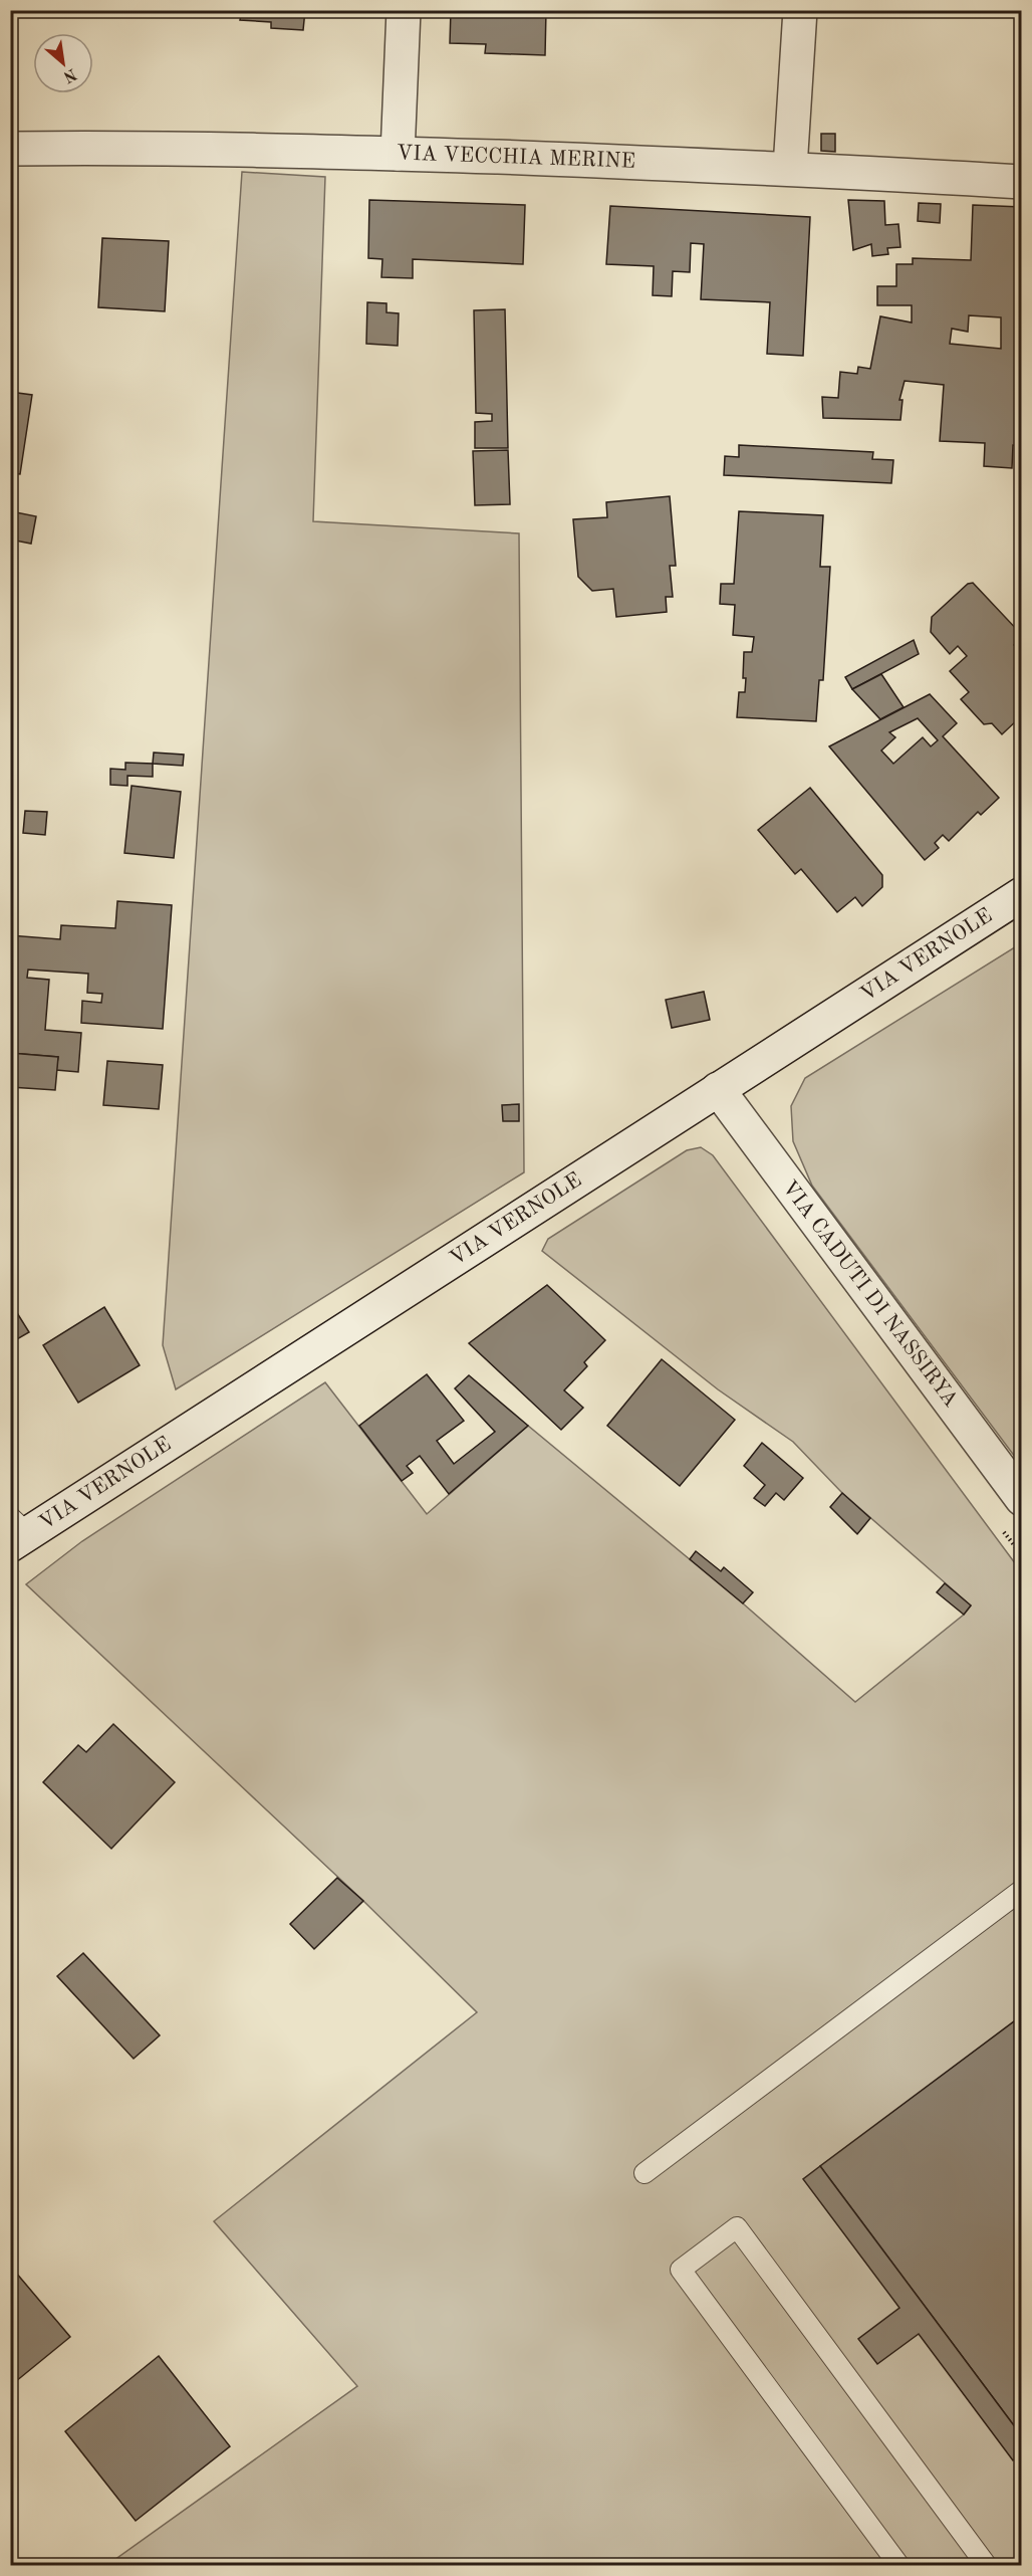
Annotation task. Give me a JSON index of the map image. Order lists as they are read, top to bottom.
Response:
{
  "streets": {
    "street": ["VIA VECCHIA MERINE", "VIA VERNOLE", "VIA CADUTI DI NASSIRYA"]
  },
  "crossings": [
    ["VIA VERNOLE", "VIA CADUTI DI NASSIRYA"]
  ],
  "north": "bottom right"
}
